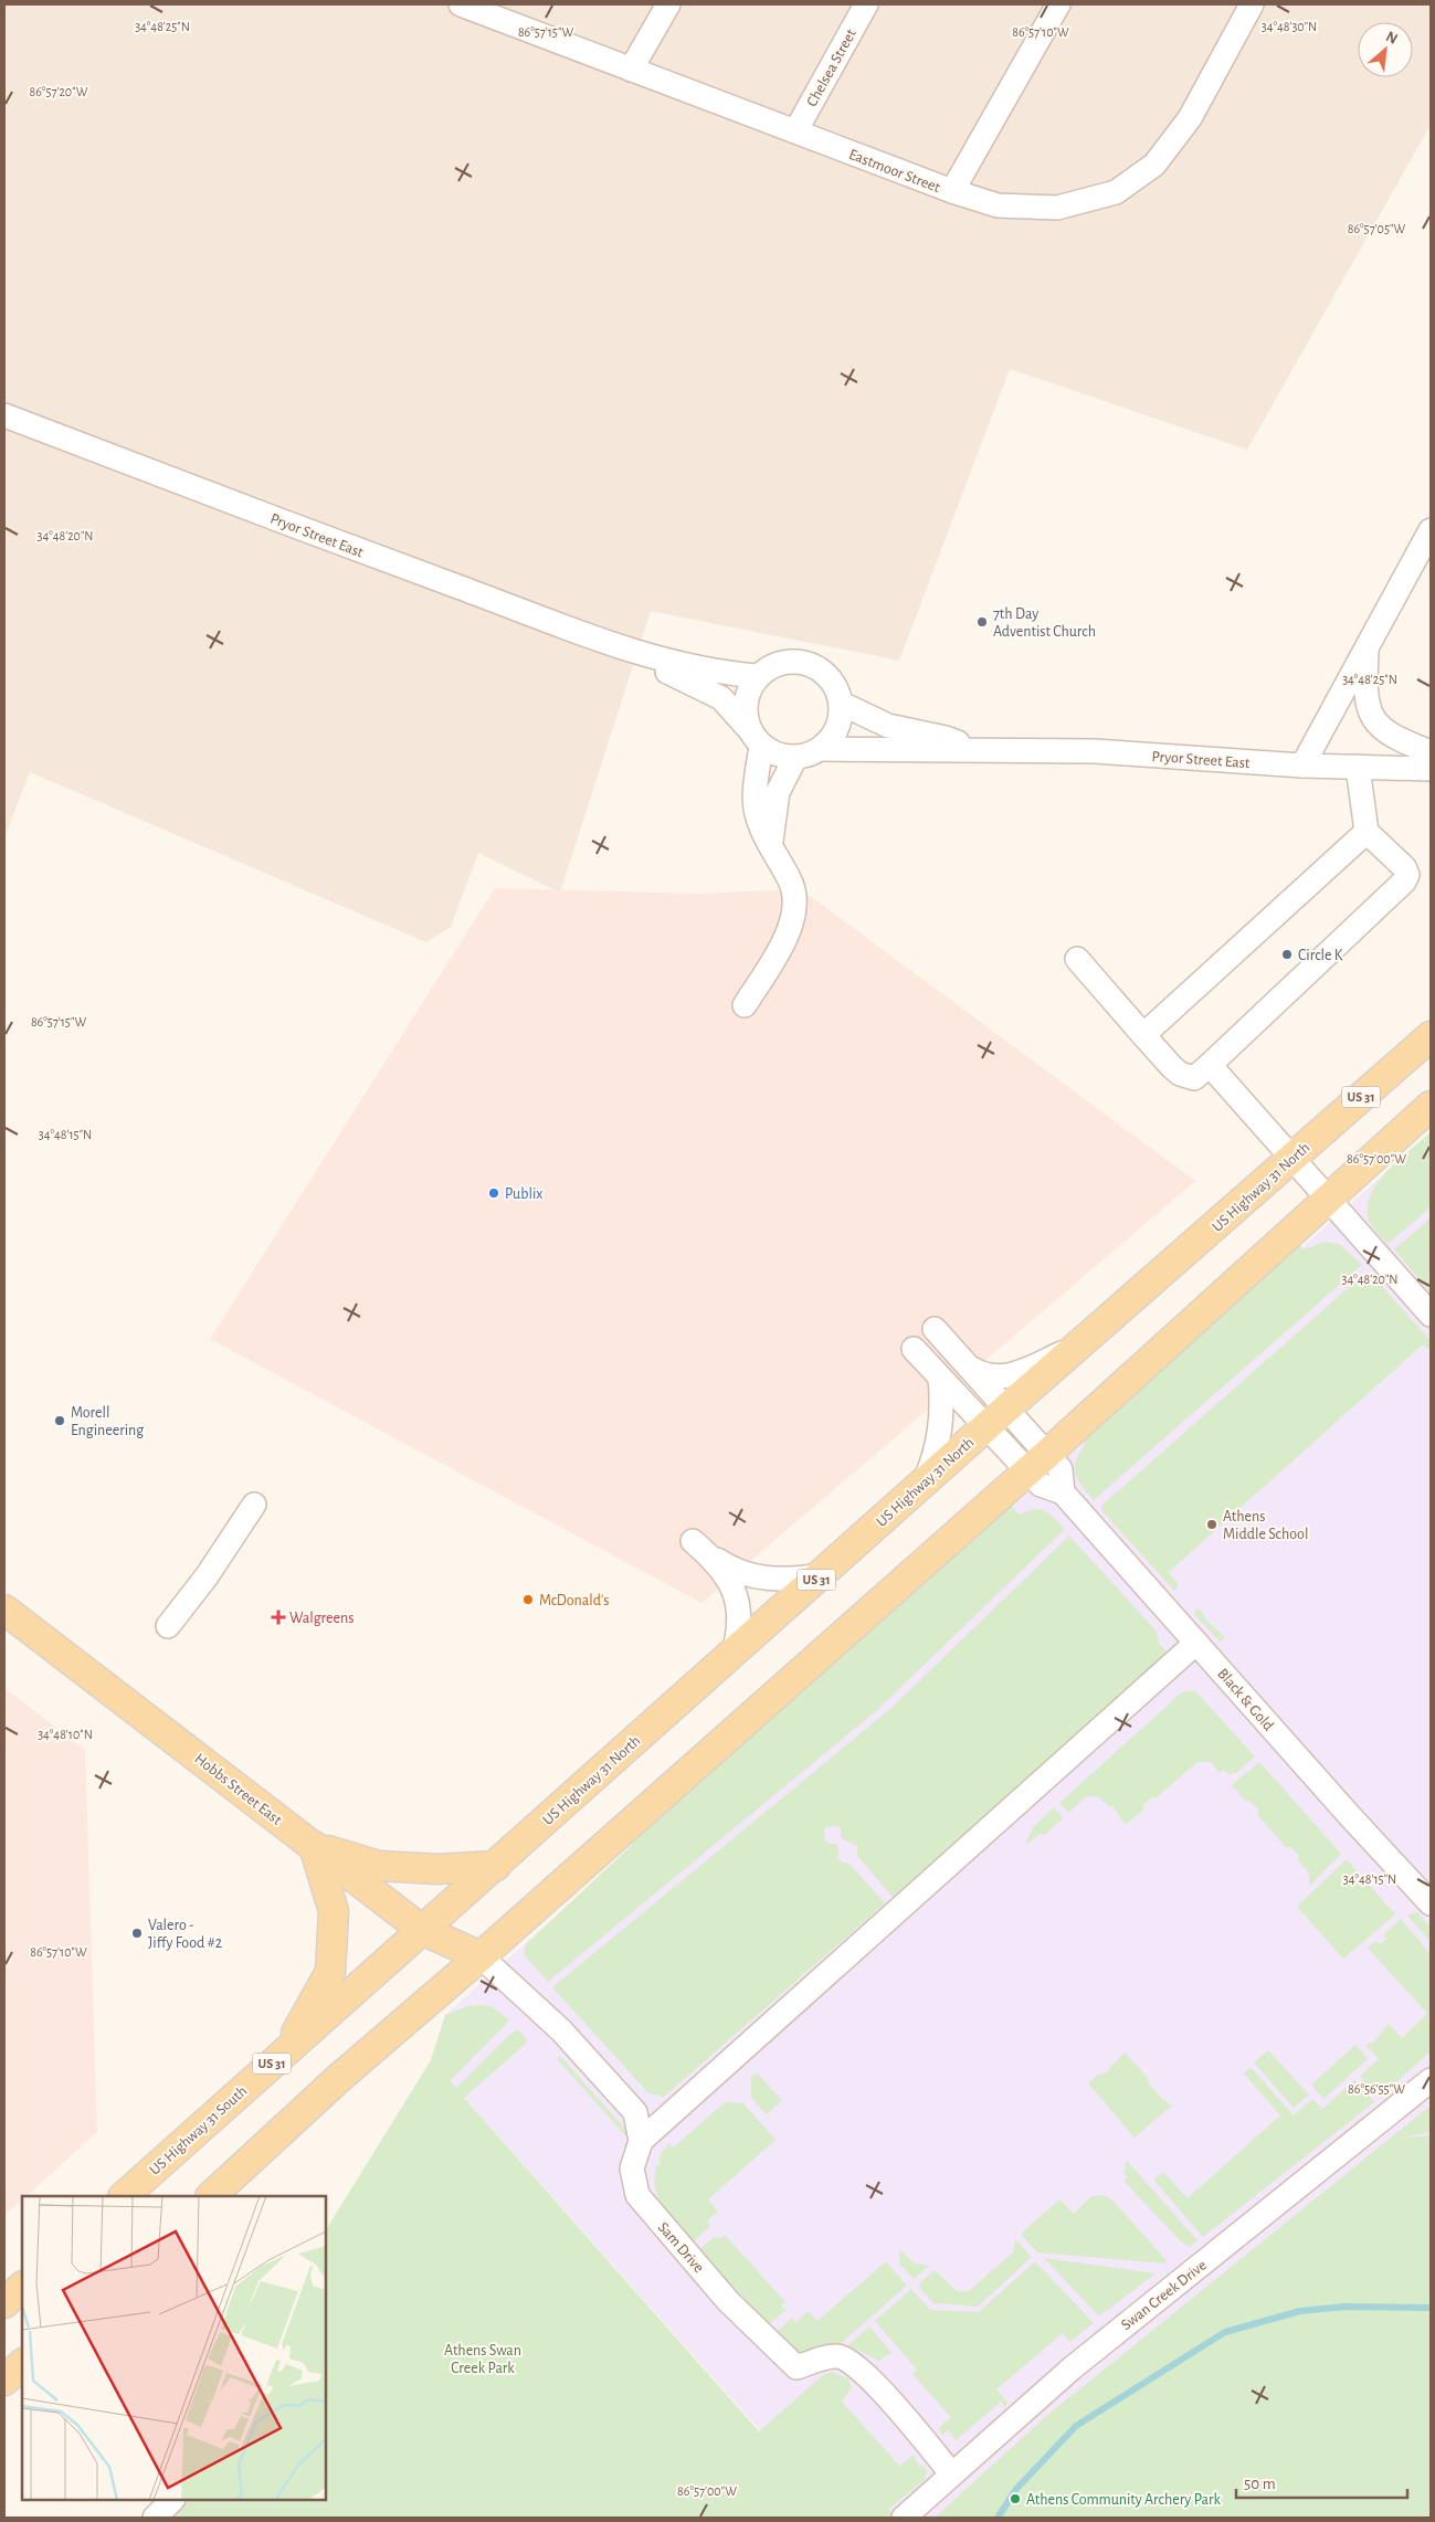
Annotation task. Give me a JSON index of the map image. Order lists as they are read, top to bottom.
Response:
{
  "streets": {
    "main road": [
      "US 31",
      "US Highway 31 North",
      "Hobbs Street East",
      "US Highway 31 South"
    ],
    "street": [
      "Chelsea Street",
      "Eastmoor Street",
      "Pryor Street East",
      "Black & Gold",
      "Sam Drive",
      "Swan Creek Drive"
    ]
  },
  "crossings": [
    ["Chelsea Street", "Eastmoor Street"],
    ["US Highway 31 North", "Black & Gold"],
    ["US Highway 31 North", "Hobbs Street East"],
    ["US Highway 31 North", "US Highway 31 South"],
    ["Hobbs Street East", "US Highway 31 South"],
    ["Hobbs Street East", "Sam Drive"],
    ["Sam Drive", "Swan Creek Drive"]
  ],
  "parks": ["Athens Swan Creek Park"],
  "places": {
    "other": [
      "7th Day Adventist Church",
      "Circle K",
      "Publix",
      "Morell Engineering",
      "Athens Middle School",
      "McDonald's",
      "Valero - Jiffy Food #2",
      "Athens Community Archery Park"
    ],
    "health": ["Walgreens"]
  },
  "scale_bar": "50 m",
  "north": "top right",
  "coordinates": [
    "34°48'30\"N",
    "34°48'25\"N",
    "86°57'15\"W",
    "86°57'10\"W",
    "86°57'20\"W",
    "86°57'05\"W",
    "34°48'20\"N",
    "34°48'15\"N",
    "86°57'00\"W",
    "34°48'10\"N",
    "86°56'55\"W"
  ]
}
